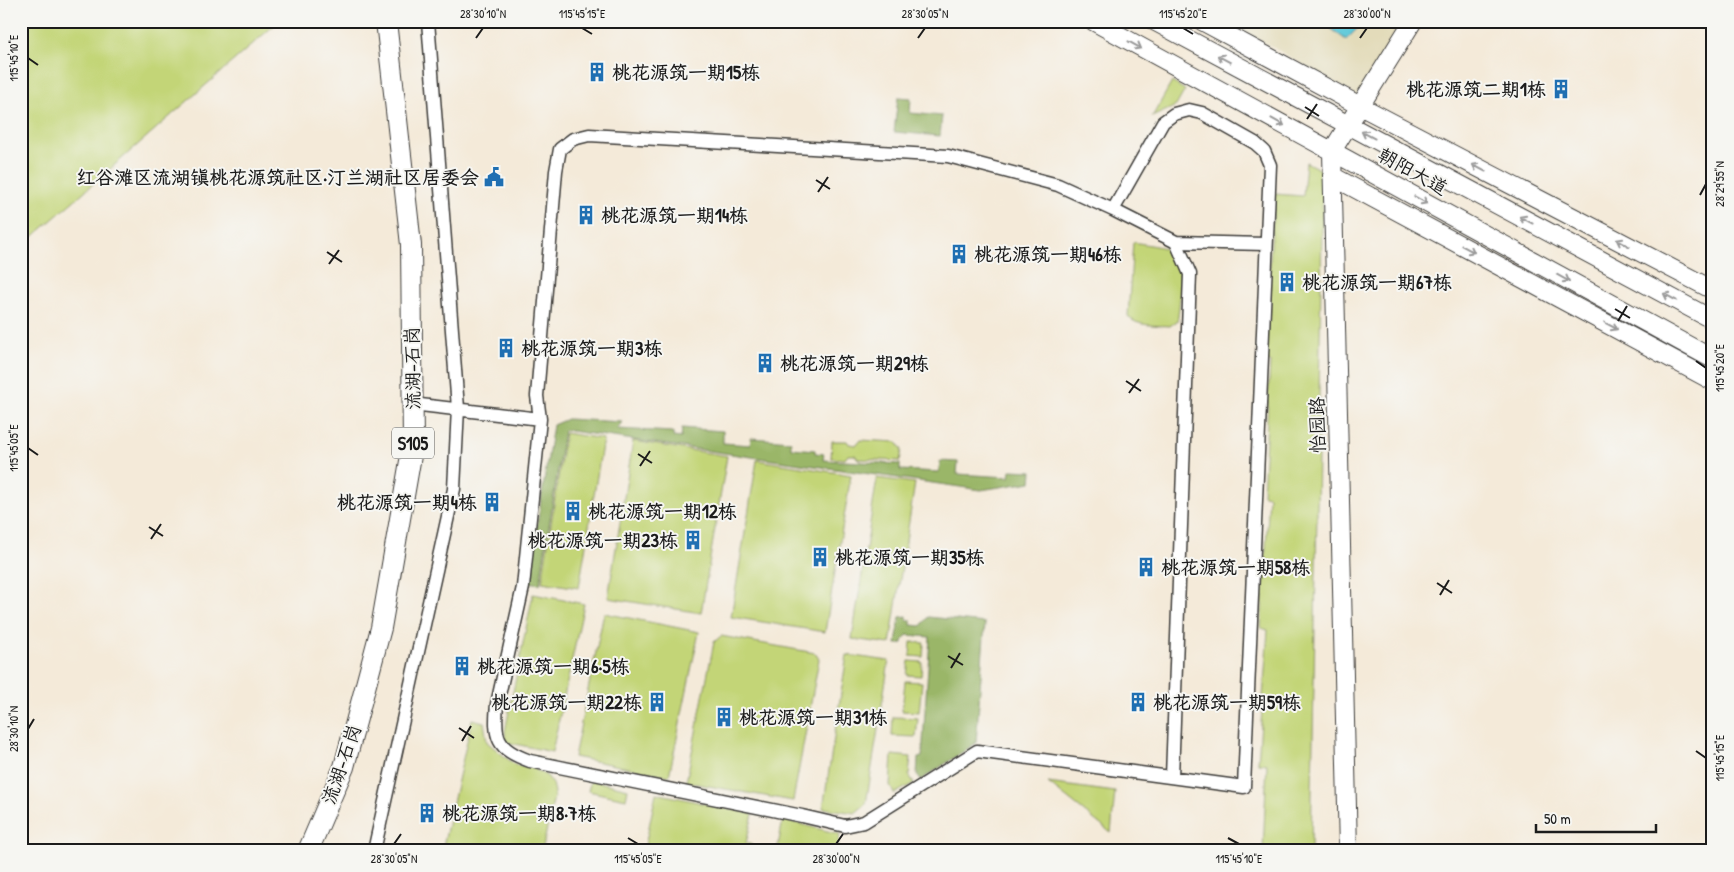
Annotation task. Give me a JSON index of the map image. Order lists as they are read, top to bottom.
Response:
{
  "streets": {
    "main road": ["流湖-石岗", "S105"],
    "street": ["朝阳大道", "怡园路"]
  },
  "crossings": [
    ["朝阳大道", "怡园路"]
  ],
  "places": {
    "building": [
      "桃花源筑一期15栋",
      "桃花源筑二期1栋",
      "桃花源筑一期14栋",
      "桃花源筑一期46栋",
      "桃花源筑一期67栋",
      "桃花源筑一期3栋",
      "桃花源筑一期29栋",
      "桃花源筑一期4栋",
      "桃花源筑一期12栋",
      "桃花源筑一期23栋",
      "桃花源筑一期35栋",
      "桃花源筑一期58栋",
      "桃花源筑一期6·5栋",
      "桃花源筑一期22栋",
      "桃花源筑一期59栋",
      "桃花源筑一期31栋",
      "桃花源筑一期8·7栋"
    ],
    "public building": ["红谷滩区流湖镇桃花源筑社区·汀兰湖社区居委会"]
  },
  "scale_bar": "50 m",
  "coordinates": [
    "28°30'10\"N",
    "115°45'15\"E",
    "28°30'05\"N",
    "115°45'20\"E",
    "28°30'00\"N",
    "115°45'10\"E",
    "28°29'55\"N",
    "115°45'05\"E"
  ]
}
